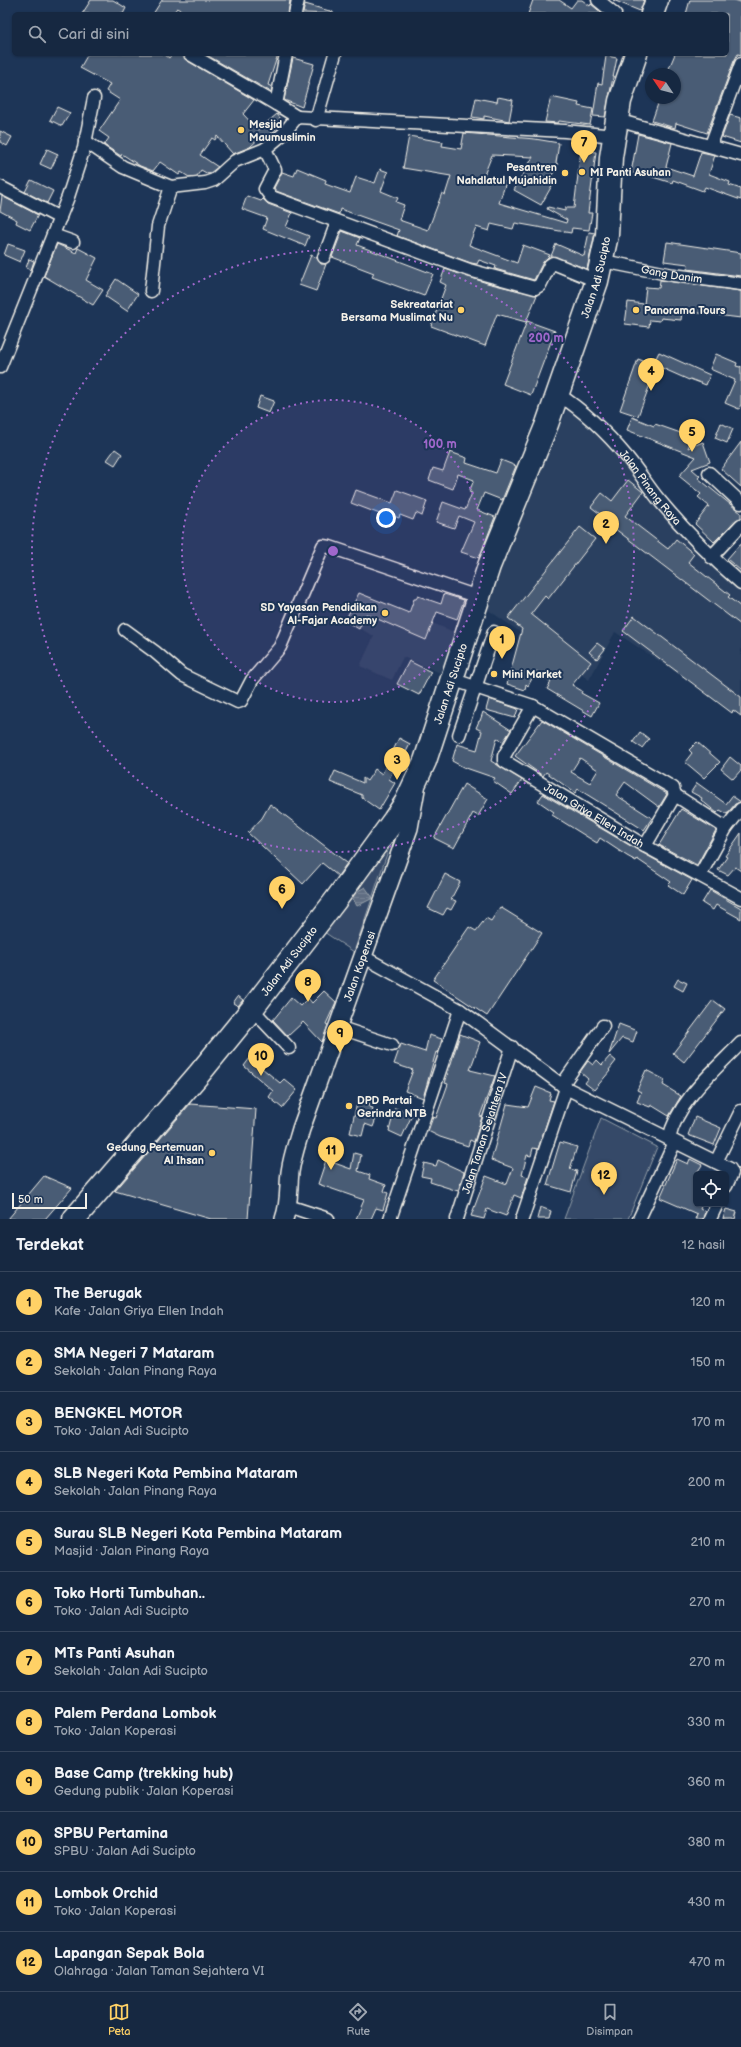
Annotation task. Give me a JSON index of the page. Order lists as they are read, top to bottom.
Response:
{
  "streets": {
    "highway": ["Jalan Adi Sucipto"],
    "street": [
      "Gang Danim",
      "Jalan Pinang Raya",
      "Jalan Griya Ellen Indah",
      "Jalan Koperasi",
      "Jalan Taman Sejahtera IV"
    ]
  },
  "crossings": [
    ["Gang Danim", "Jalan Adi Sucipto"],
    ["Jalan Adi Sucipto", "Jalan Pinang Raya"],
    ["Jalan Adi Sucipto", "Jalan Koperasi"]
  ],
  "places": [
    "Mesjid Maumuslimin",
    "MI Panti Asuhan",
    "Pesantren Nahdlatul Mujahidin",
    "Sekreatariat Bersama Muslimat Nu",
    "Panorama Tours",
    "SD Yayasan Pendidikan Al-Fajar Academy",
    "Mini Market",
    "DPD Partai Gerindra NTB",
    "Gedung Pertemuan Al Ihsan"
  ],
  "scale_bar": "50 m",
  "north": "top left",
  "page": {
    "search": "Cari di sini",
    "pins": [
      "7",
      "4",
      "5",
      "2",
      "1",
      "3",
      "6",
      "8",
      "9",
      "10",
      "11",
      "12"
    ],
    "scale": "50 m",
    "heading": ["Terdekat", "12 hasil"],
    "list": [
      {
        "mark": "1",
        "name": "The Berugak",
        "note": "Kafe · Jalan Griya Ellen Indah",
        "value": "120 m"
      },
      {
        "mark": "2",
        "name": "SMA Negeri 7 Mataram",
        "note": "Sekolah · Jalan Pinang Raya",
        "value": "150 m"
      },
      {
        "mark": "3",
        "name": "BENGKEL MOTOR",
        "note": "Toko · Jalan Adi Sucipto",
        "value": "170 m"
      },
      {
        "mark": "4",
        "name": "SLB Negeri Kota Pembina Mataram",
        "note": "Sekolah · Jalan Pinang Raya",
        "value": "200 m"
      },
      {
        "mark": "5",
        "name": "Surau SLB Negeri Kota Pembina Mataram",
        "note": "Masjid · Jalan Pinang Raya",
        "value": "210 m"
      },
      {
        "mark": "6",
        "name": "Toko Horti Tumbuhan..",
        "note": "Toko · Jalan Adi Sucipto",
        "value": "270 m"
      },
      {
        "mark": "7",
        "name": "MTs Panti Asuhan",
        "note": "Sekolah · Jalan Adi Sucipto",
        "value": "270 m"
      },
      {
        "mark": "8",
        "name": "Palem Perdana Lombok",
        "note": "Toko · Jalan Koperasi",
        "value": "330 m"
      },
      {
        "mark": "9",
        "name": "Base Camp (trekking hub)",
        "note": "Gedung publik · Jalan Koperasi",
        "value": "360 m"
      },
      {
        "mark": "10",
        "name": "SPBU Pertamina",
        "note": "SPBU · Jalan Adi Sucipto",
        "value": "380 m"
      },
      {
        "mark": "11",
        "name": "Lombok Orchid",
        "note": "Toko · Jalan Koperasi",
        "value": "430 m"
      },
      {
        "mark": "12",
        "name": "Lapangan Sepak Bola",
        "note": "Olahraga · Jalan Taman Sejahtera VI",
        "value": "470 m"
      }
    ],
    "nav": ["Peta", "Rute", "Disimpan"]
  },
  "rings": ["200 m", "100 m"]
}
